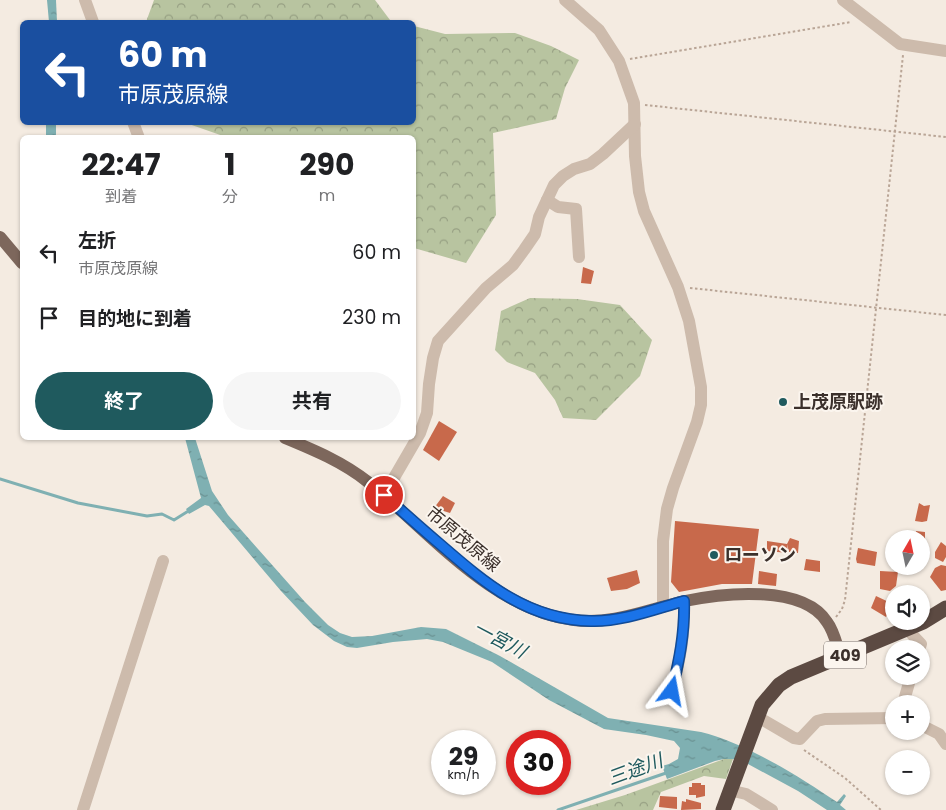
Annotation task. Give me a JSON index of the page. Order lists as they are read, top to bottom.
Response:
{
  "streets": {
    "highway": ["409"],
    "main road": ["市原茂原線"]
  },
  "crossings": [
    ["市原茂原線", "409"]
  ],
  "water": ["一宮川", "三途川"],
  "places": ["上茂原駅跡", "ローソン"],
  "north": "top",
  "page": {
    "turn": ["60 m", "市原茂原線"],
    "eta": [
      "22:47",
      "到着",
      "1",
      "分",
      "290",
      "m"
    ],
    "list": [
      {
        "name": "左折",
        "note": "市原茂原線",
        "value": "60 m"
      },
      {
        "name": "目的地に到着",
        "value": "230 m"
      }
    ],
    "buttons": ["終了", "共有"],
    "map_buttons": ["+", "−"],
    "speed": "29 km/h",
    "limit": "30"
  }
}
